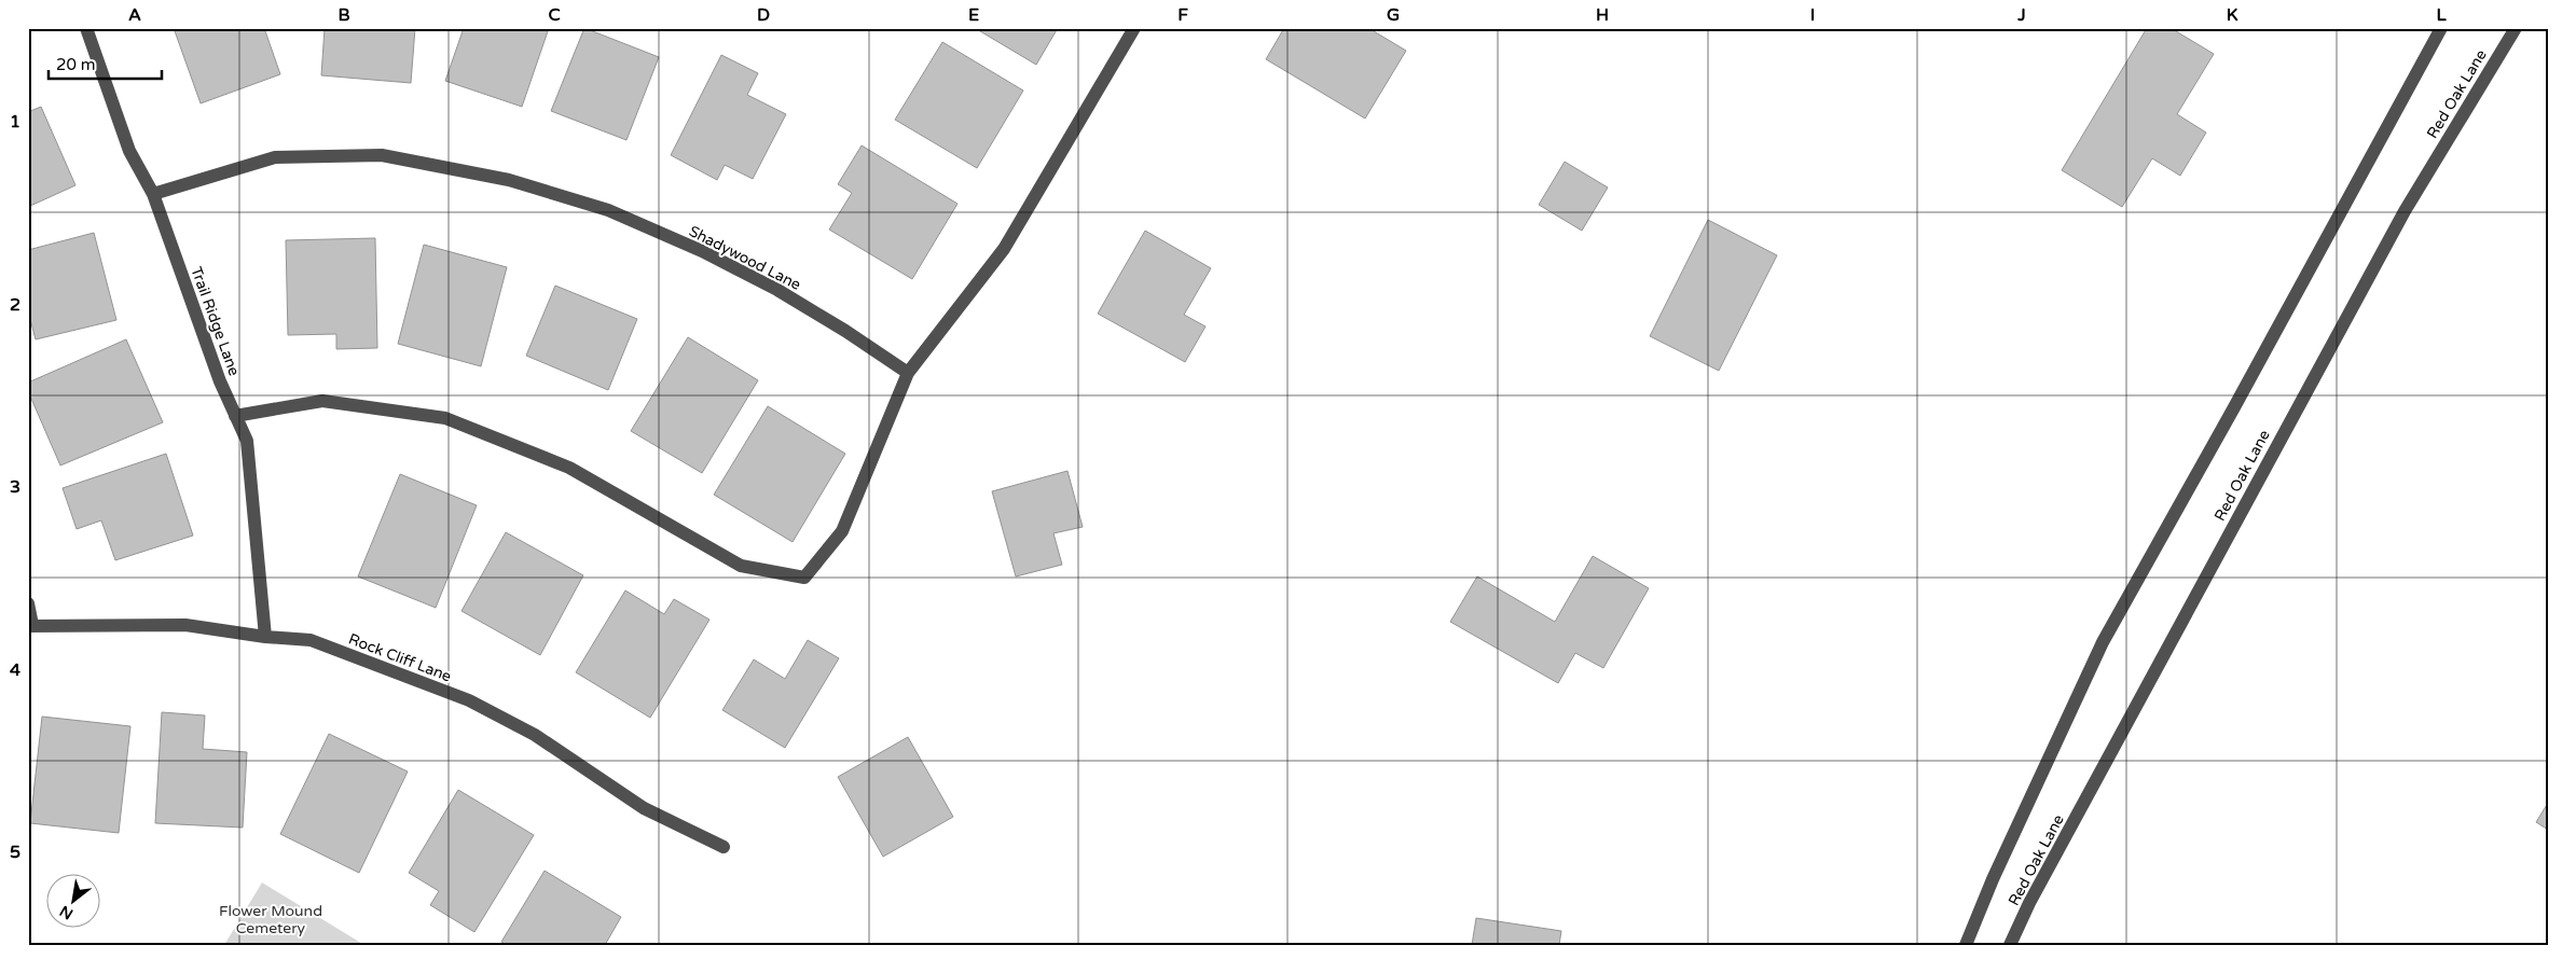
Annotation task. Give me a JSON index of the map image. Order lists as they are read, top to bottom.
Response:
{
  "streets": {
    "street": [
      "Red Oak Lane",
      "Shadywood Lane",
      "Trail Ridge Lane",
      "Rock Cliff Lane"
    ]
  },
  "crossings": [
    ["Shadywood Lane", "Trail Ridge Lane"],
    ["Trail Ridge Lane", "Rock Cliff Lane"]
  ],
  "parks": ["Flower Mound Cemetery"],
  "scale_bar": "20 m",
  "north": "bottom left",
  "grid": {
    "columns": [
      "A",
      "B",
      "C",
      "D",
      "E",
      "F",
      "G",
      "H",
      "I",
      "J",
      "K",
      "L"
    ],
    "rows": [
      "1",
      "2",
      "3",
      "4",
      "5"
    ]
  }
}
